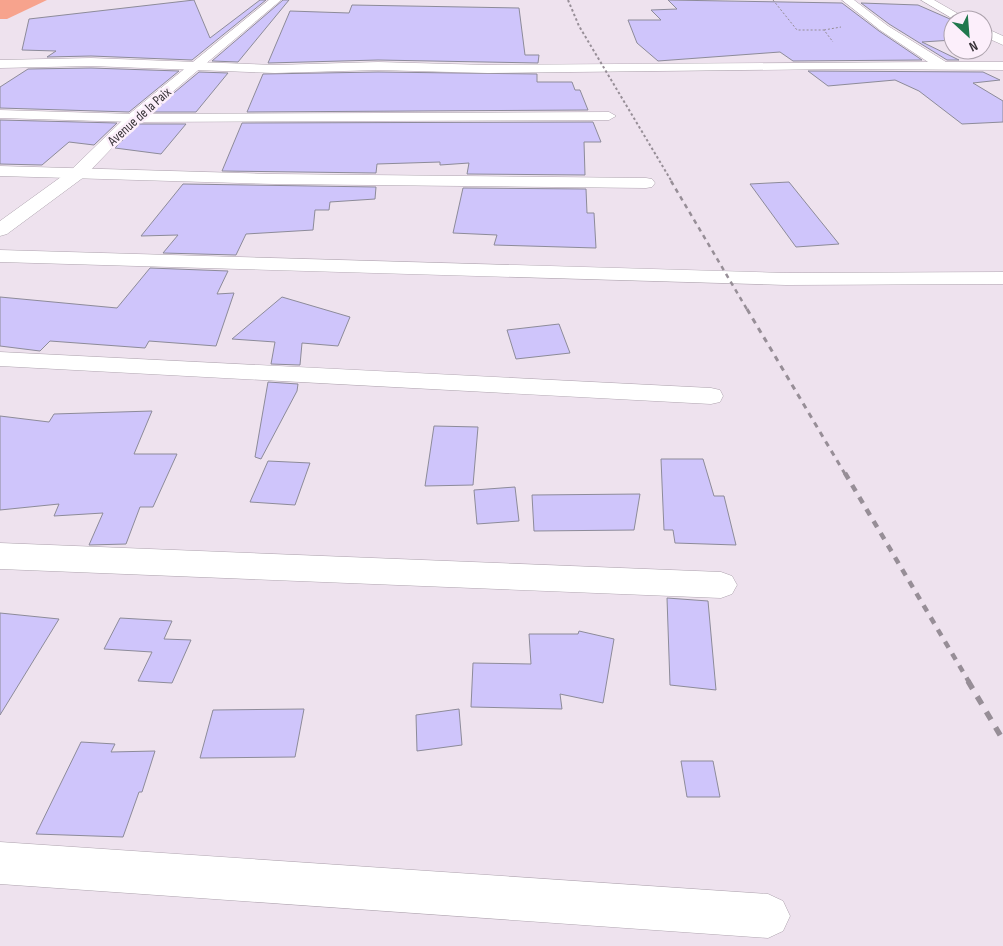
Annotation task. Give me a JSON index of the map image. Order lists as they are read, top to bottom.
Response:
{
  "streets": {
    "street": ["Avenue de la Paix"]
  },
  "north": "bottom right"
}
